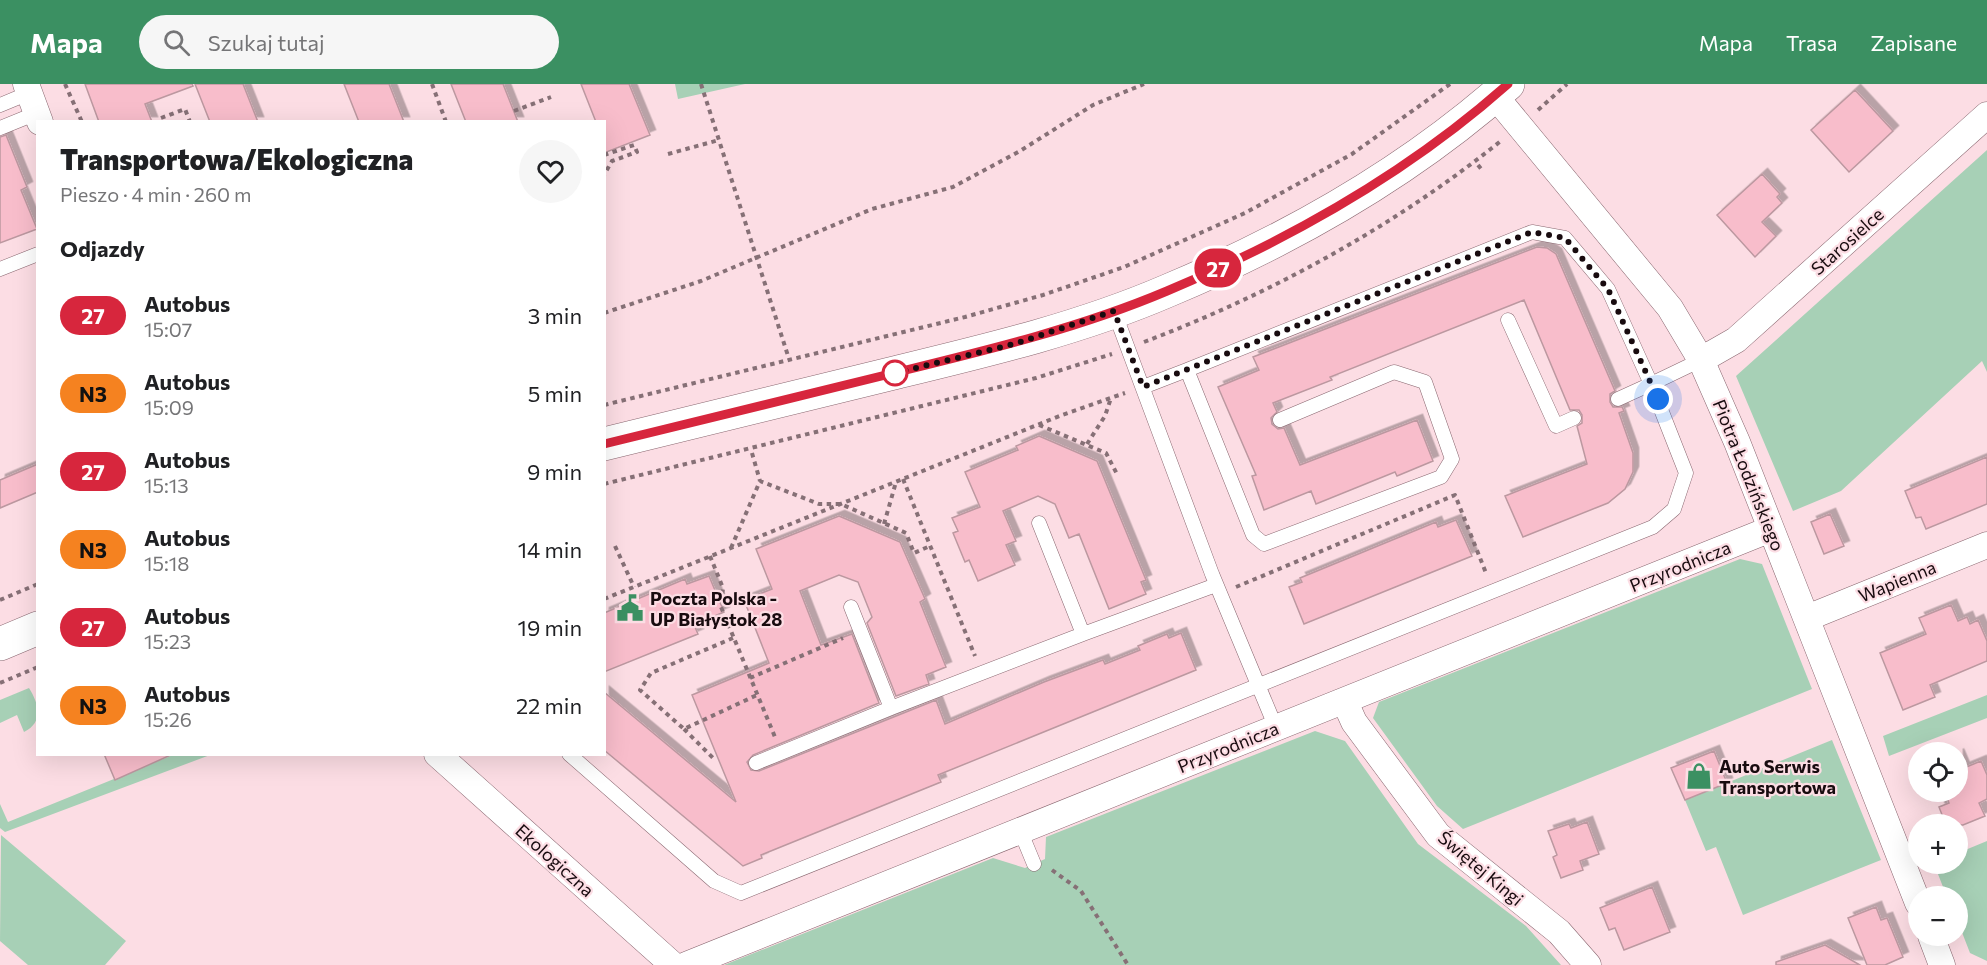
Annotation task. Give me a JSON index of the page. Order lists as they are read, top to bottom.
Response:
{
  "streets": {
    "street": [
      "Starosielce",
      "Piotra Łodzińskiego",
      "Przyrodnicza",
      "Wapienna",
      "Ekologiczna",
      "Świętej Kingi"
    ]
  },
  "crossings": [
    ["Starosielce", "Piotra Łodzińskiego"],
    ["Piotra Łodzińskiego", "Przyrodnicza"],
    ["Piotra Łodzińskiego", "Wapienna"],
    ["Przyrodnicza", "Świętej Kingi"]
  ],
  "places": {
    "public building": ["Poczta Polska - UP Białystok 28"],
    "shop": ["Auto Serwis Transportowa"]
  },
  "lines": ["bus line 27"],
  "page": {
    "header": "Mapa",
    "search": "Szukaj tutaj",
    "nav": ["Mapa", "Trasa", "Zapisane"],
    "on_map": "27",
    "heading": [
      ["Transportowa/Ekologiczna", "Pieszo · 4 min · 260 m"],
      "Odjazdy"
    ],
    "list": [
      {
        "mark": "27",
        "name": "Autobus",
        "note": "15:07",
        "value": "3 min"
      },
      {
        "mark": "N3",
        "name": "Autobus",
        "note": "15:09",
        "value": "5 min"
      },
      {
        "mark": "27",
        "name": "Autobus",
        "note": "15:13",
        "value": "9 min"
      },
      {
        "mark": "N3",
        "name": "Autobus",
        "note": "15:18",
        "value": "14 min"
      },
      {
        "mark": "27",
        "name": "Autobus",
        "note": "15:23",
        "value": "19 min"
      },
      {
        "mark": "N3",
        "name": "Autobus",
        "note": "15:26",
        "value": "22 min"
      }
    ],
    "map_buttons": ["+", "−"]
  }
}
